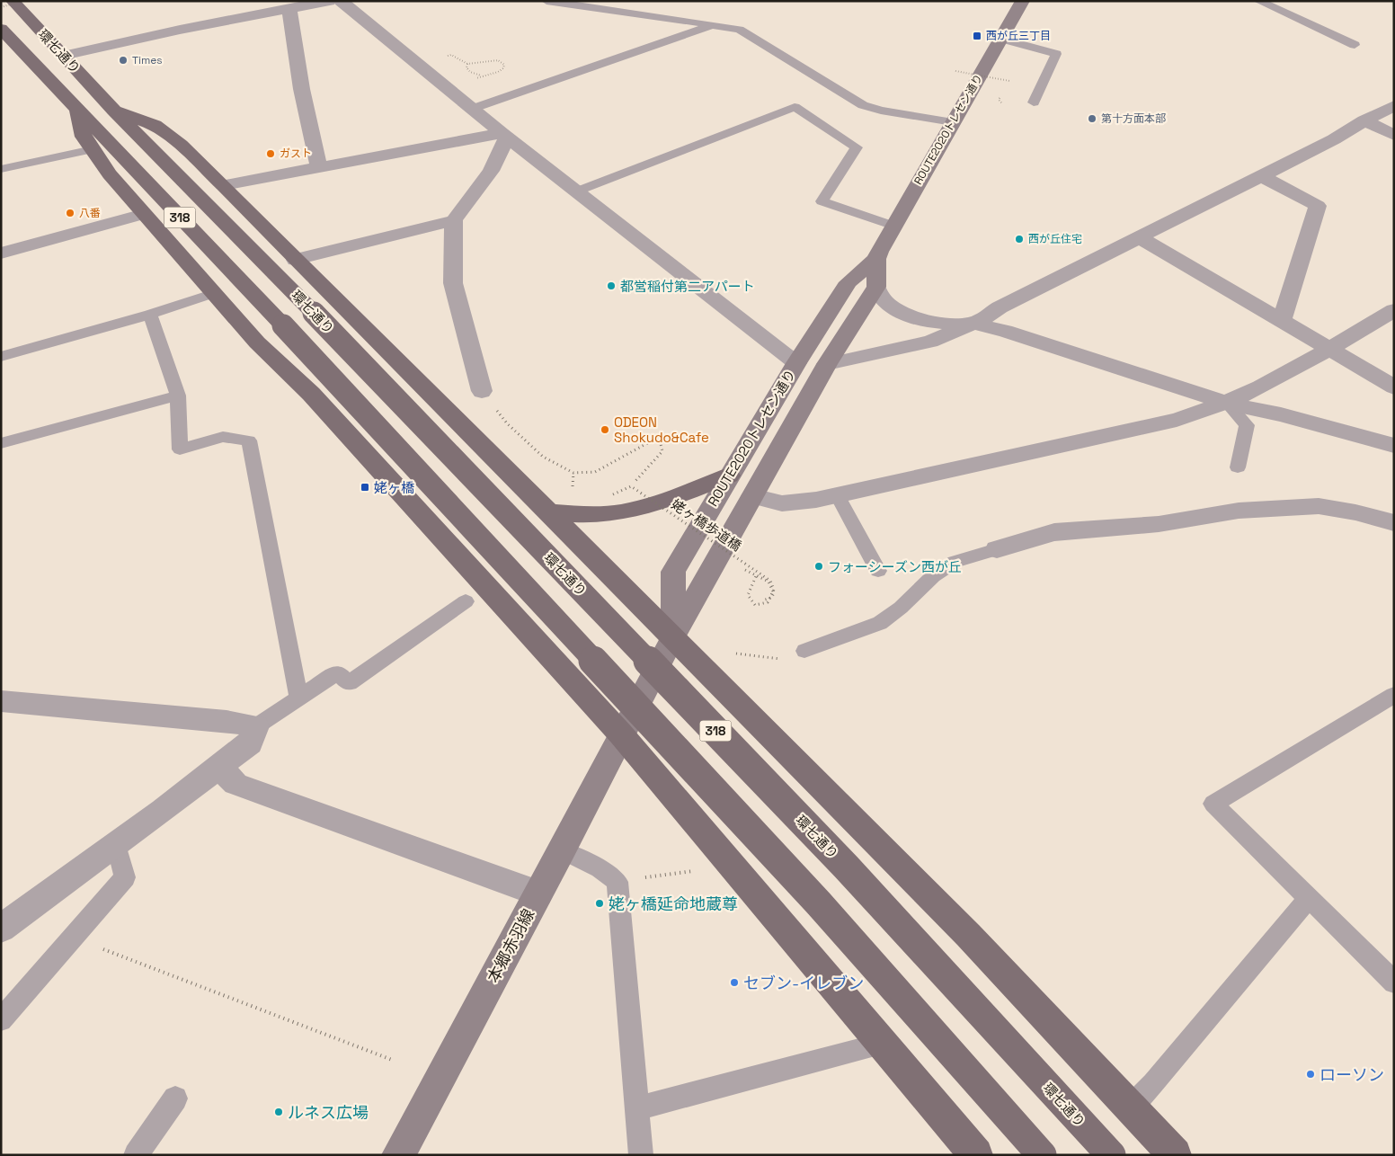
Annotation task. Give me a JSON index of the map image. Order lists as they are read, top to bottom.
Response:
{
  "streets": {
    "main road": [
      "環七通り",
      "ROUTE2020トレセン通り",
      "318",
      "本郷赤羽線"
    ],
    "path": ["姥ヶ橋歩道橋"]
  },
  "crossings": [
    ["ROUTE2020トレセン通り", "本郷赤羽線"]
  ],
  "places": {
    "transit": ["西が丘三丁目", "姥ヶ橋"],
    "other": [
      "Times",
      "第十方面本部",
      "ガスト",
      "八番",
      "西が丘住宅",
      "都営稲付第二アパート",
      "ODEON Shokudo&Cafe",
      "フォーシーズン西が丘",
      "姥ヶ橋延命地蔵尊",
      "セブン-イレブン",
      "ローソン",
      "ルネス広場"
    ]
  }
}
